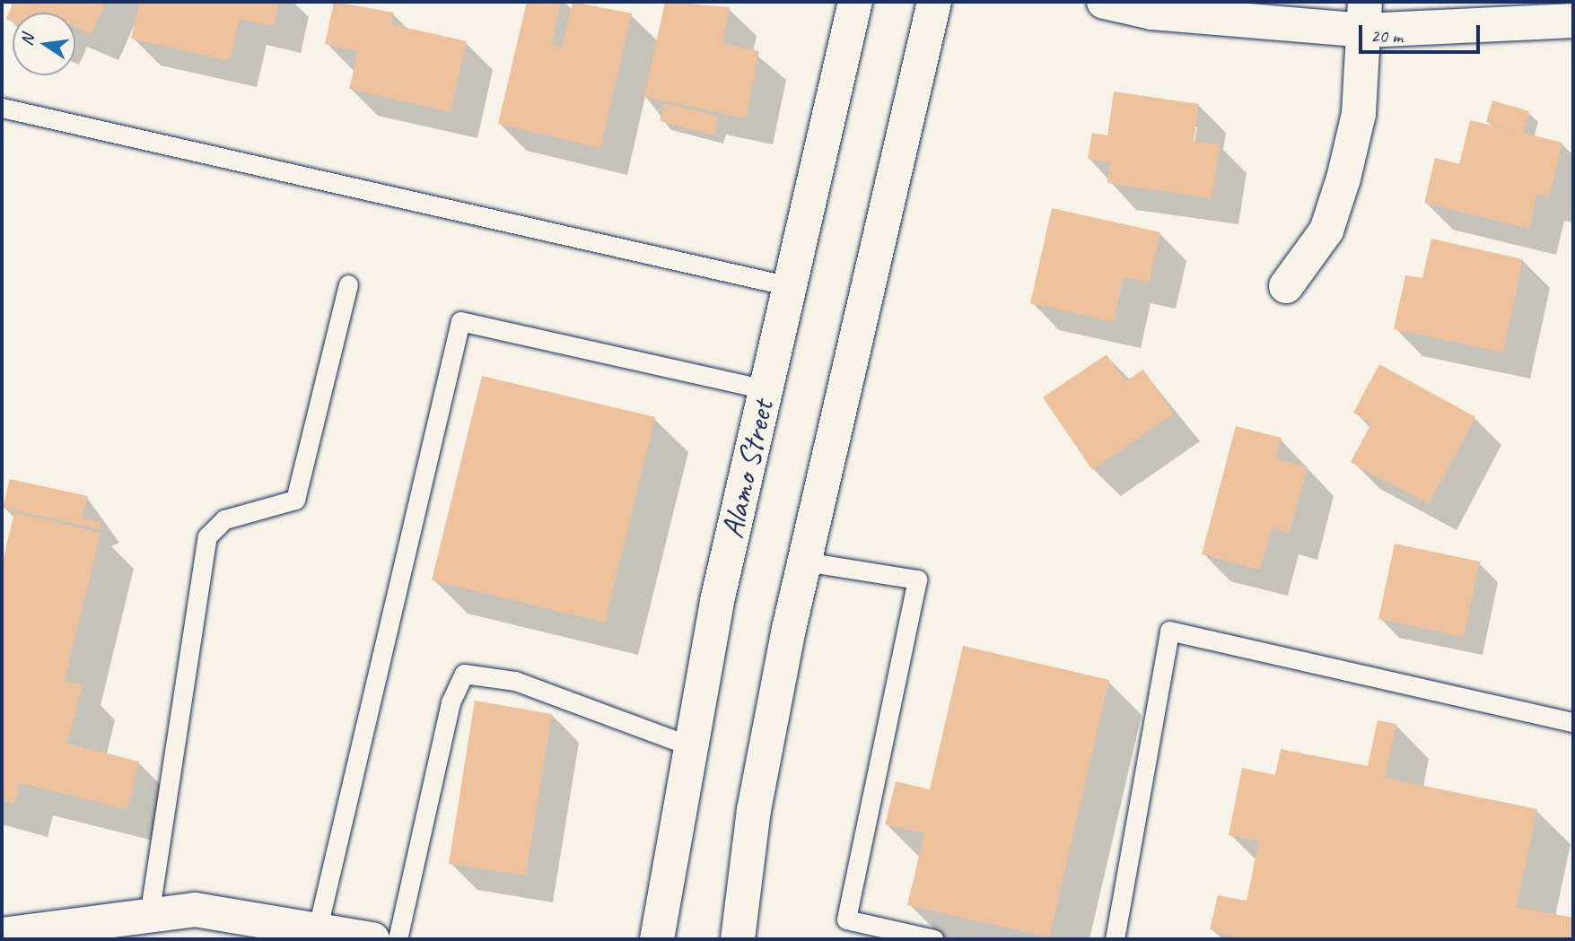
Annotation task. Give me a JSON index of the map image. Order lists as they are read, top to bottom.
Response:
{
  "streets": {
    "main road": ["Alamo Street"]
  },
  "scale_bar": "20 m",
  "north": "left"
}
